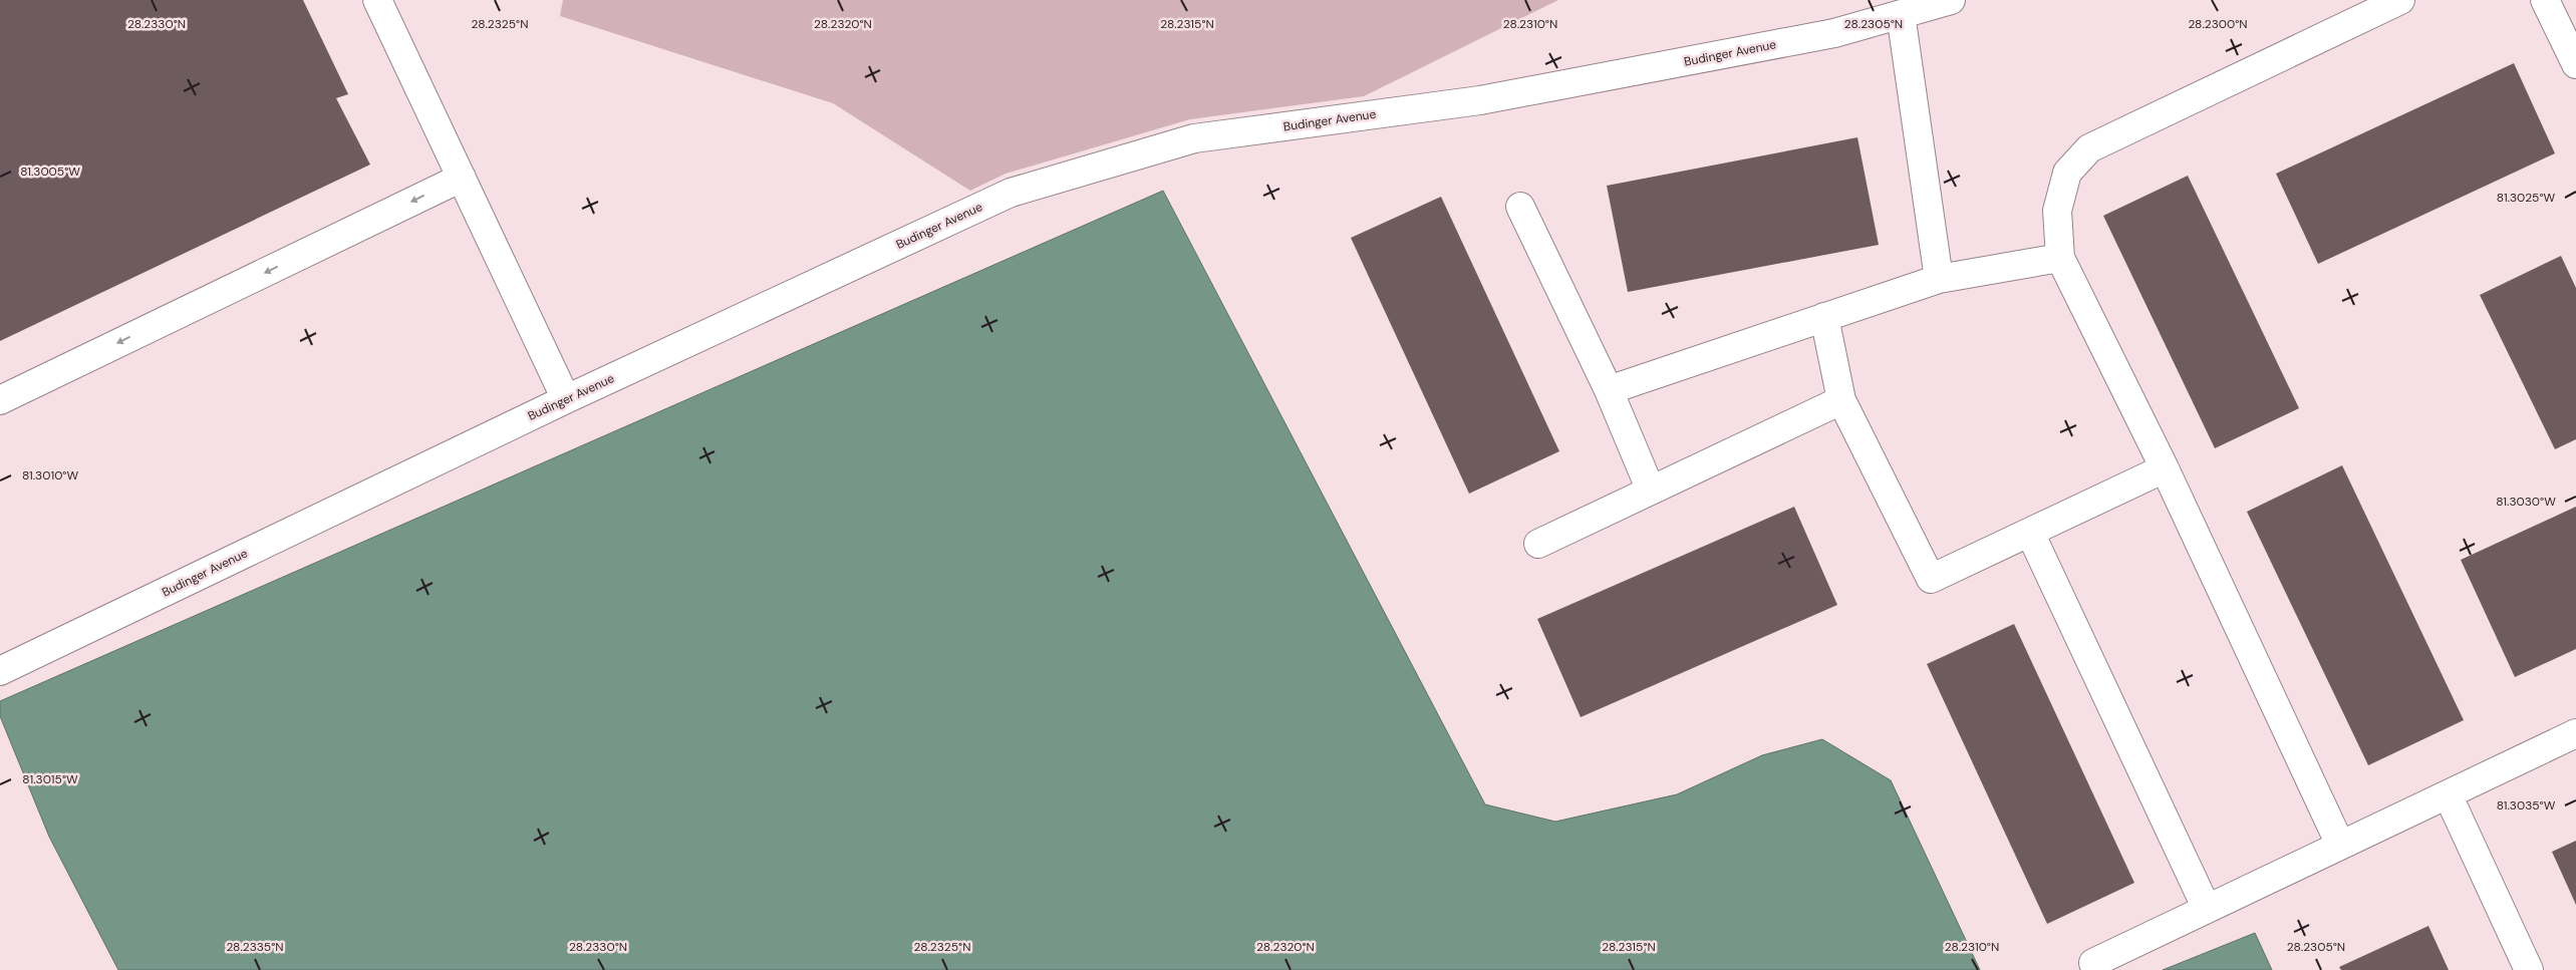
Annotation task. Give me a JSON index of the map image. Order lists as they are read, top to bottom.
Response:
{
  "streets": {
    "street": ["Budinger Avenue"]
  },
  "coordinates": [
    "28.2330°N",
    "28.2325°N",
    "28.2315°N",
    "28.2310°N",
    "28.2305°N",
    "28.2320°N",
    "28.2300°N",
    "81.3005°W",
    "81.3025°W",
    "81.3010°W",
    "81.3030°W",
    "81.3015°W",
    "81.3035°W",
    "28.2335°N"
  ]
}
